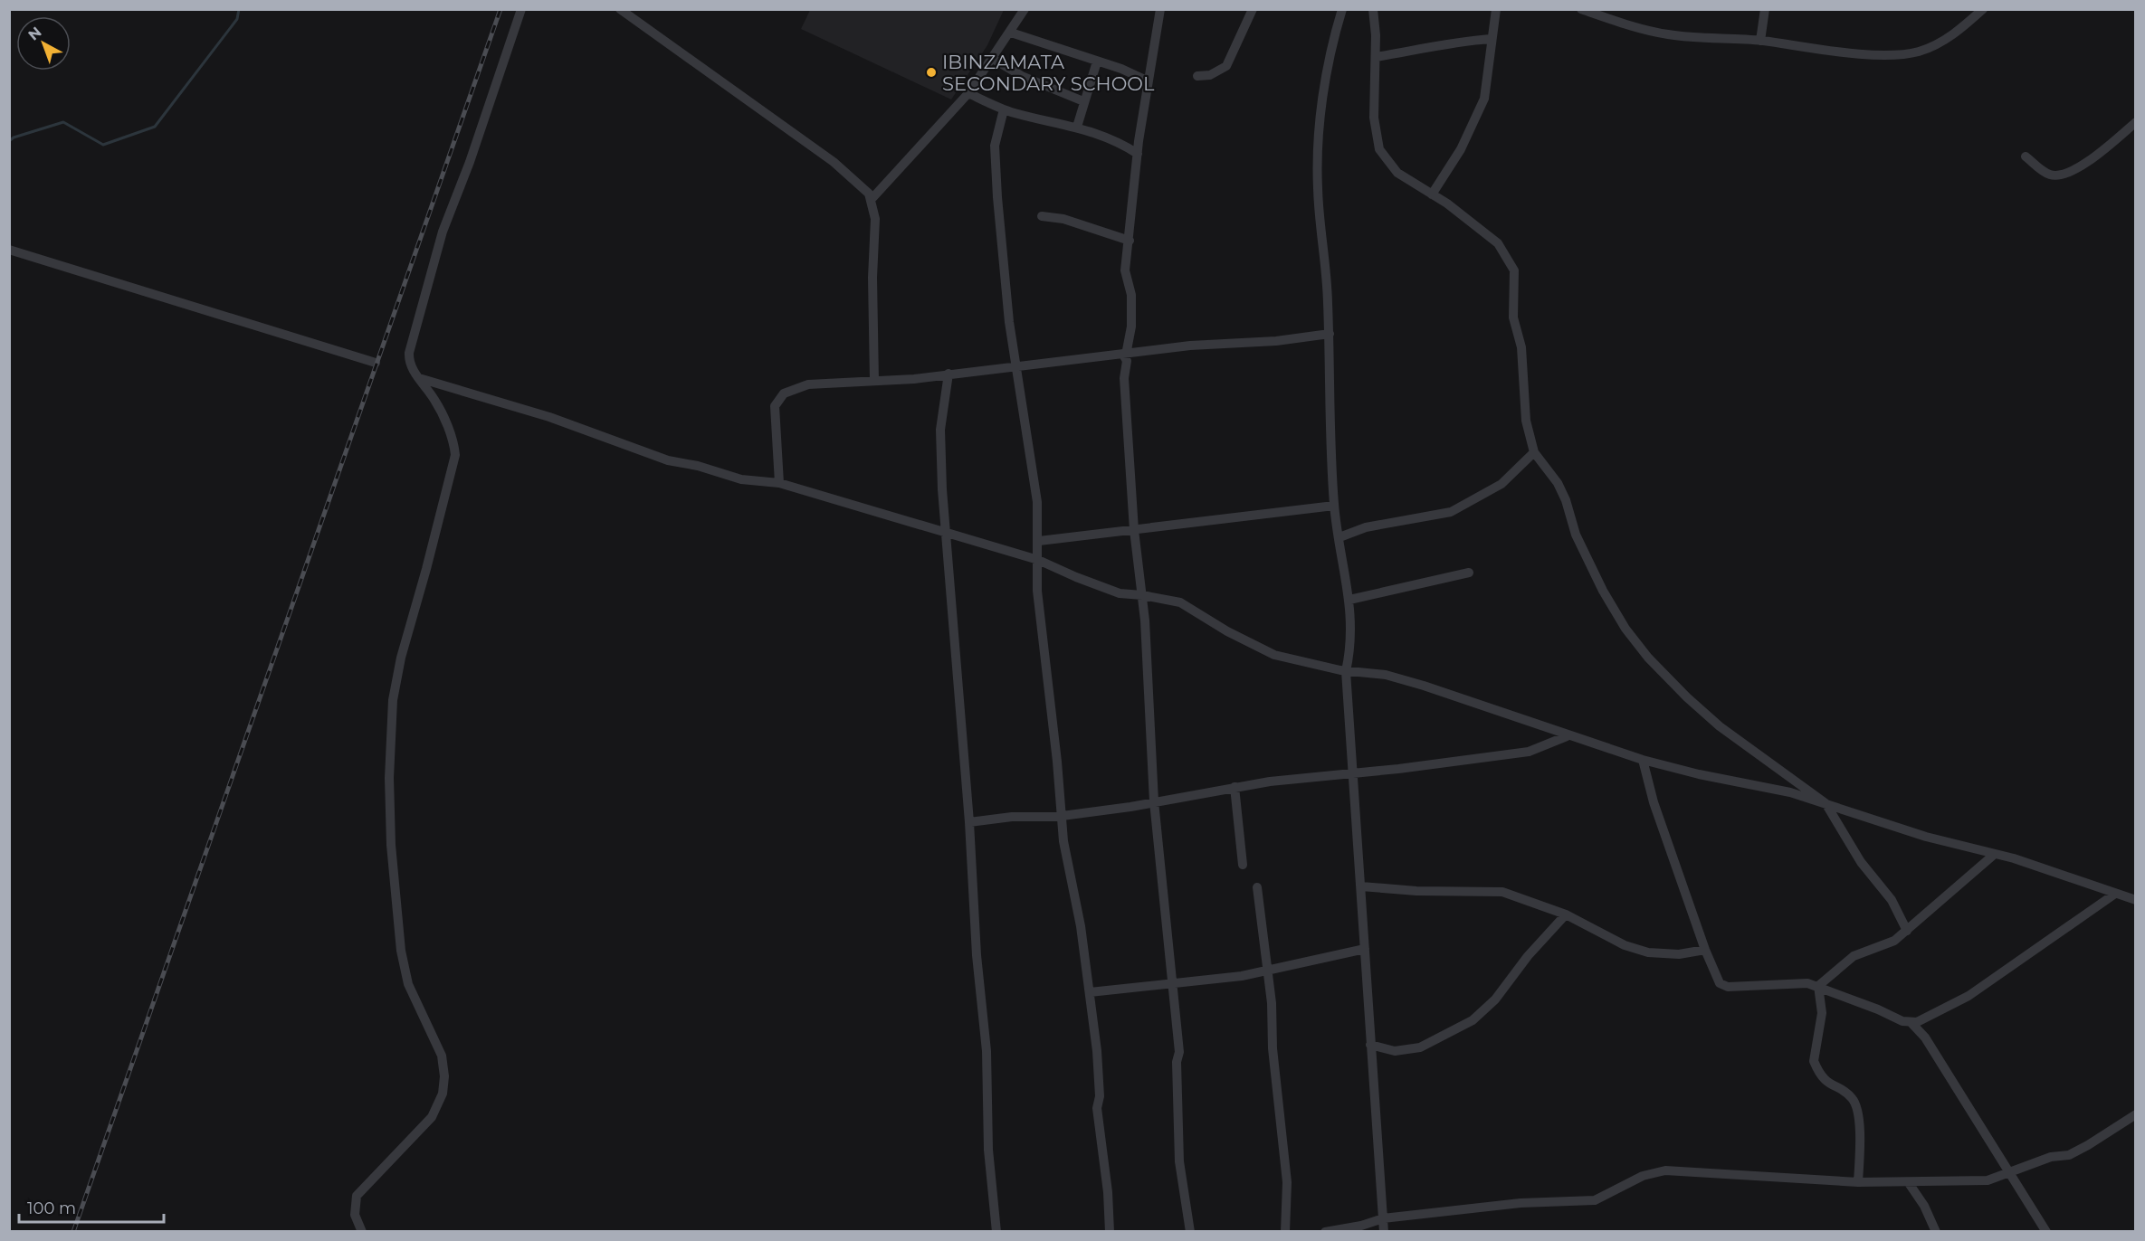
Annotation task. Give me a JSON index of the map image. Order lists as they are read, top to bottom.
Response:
{
  "places": ["IBINZAMATA SECONDARY SCHOOL"],
  "scale_bar": "100 m",
  "north": "top left"
}
